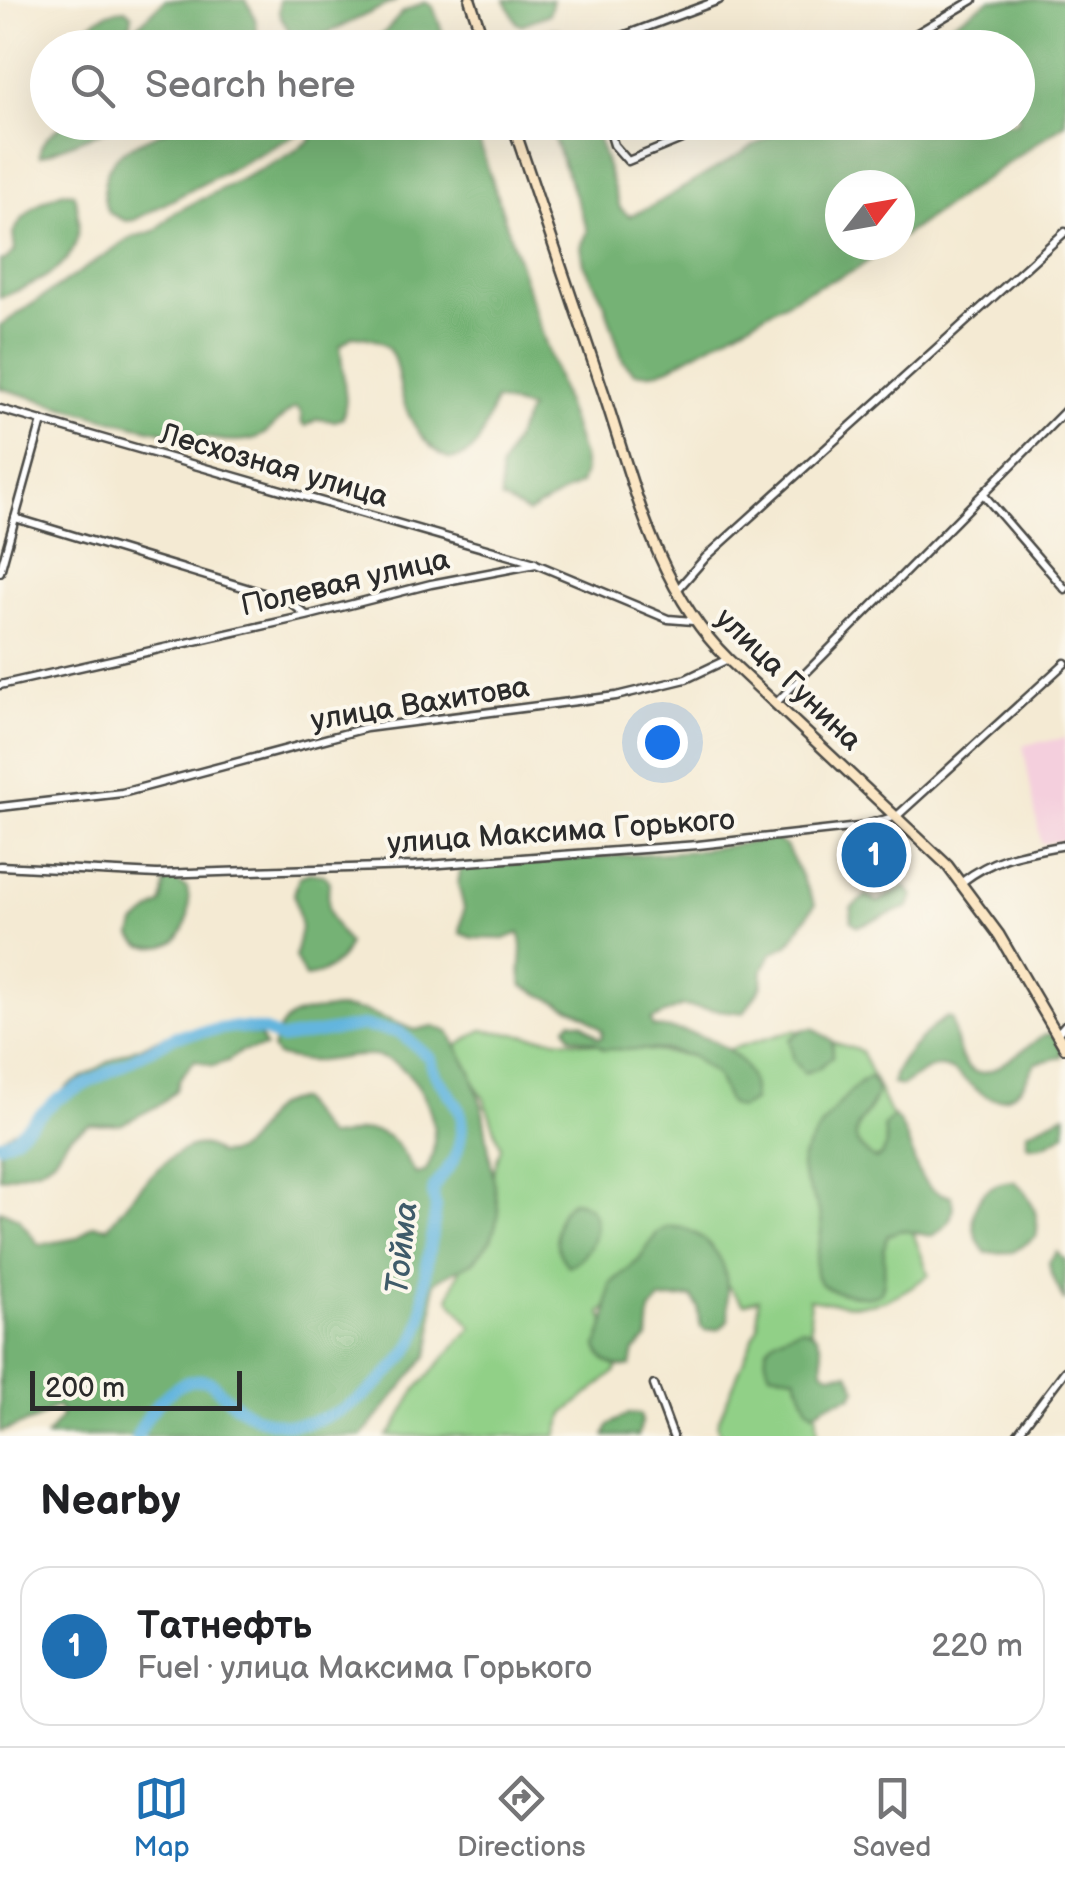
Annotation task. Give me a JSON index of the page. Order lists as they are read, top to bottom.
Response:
{
  "streets": {
    "main road": ["улица Гунина"],
    "street": [
      "Лесхозная улица",
      "Полевая улица",
      "улица Вахитова",
      "улица Максима Горького"
    ]
  },
  "crossings": [
    ["Лесхозная улица", "Полевая улица"],
    ["улица Гунина", "улица Вахитова"],
    ["улица Гунина", "улица Максима Горького"]
  ],
  "water": ["Тойма"],
  "scale_bar": "200 m",
  "north": "top right",
  "page": {
    "search": "Search here",
    "pins": "1",
    "scale": "200 m",
    "heading": "Nearby",
    "list": [
      {
        "mark": "1",
        "name": "Татнефть",
        "note": "Fuel · улица Максима Горького",
        "value": "220 m"
      }
    ],
    "nav": ["Map", "Directions", "Saved"]
  }
}
